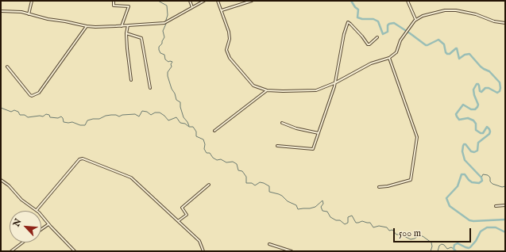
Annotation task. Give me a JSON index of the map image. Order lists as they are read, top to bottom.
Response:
{
  "scale_bar": "500 m",
  "north": "top left"
}
